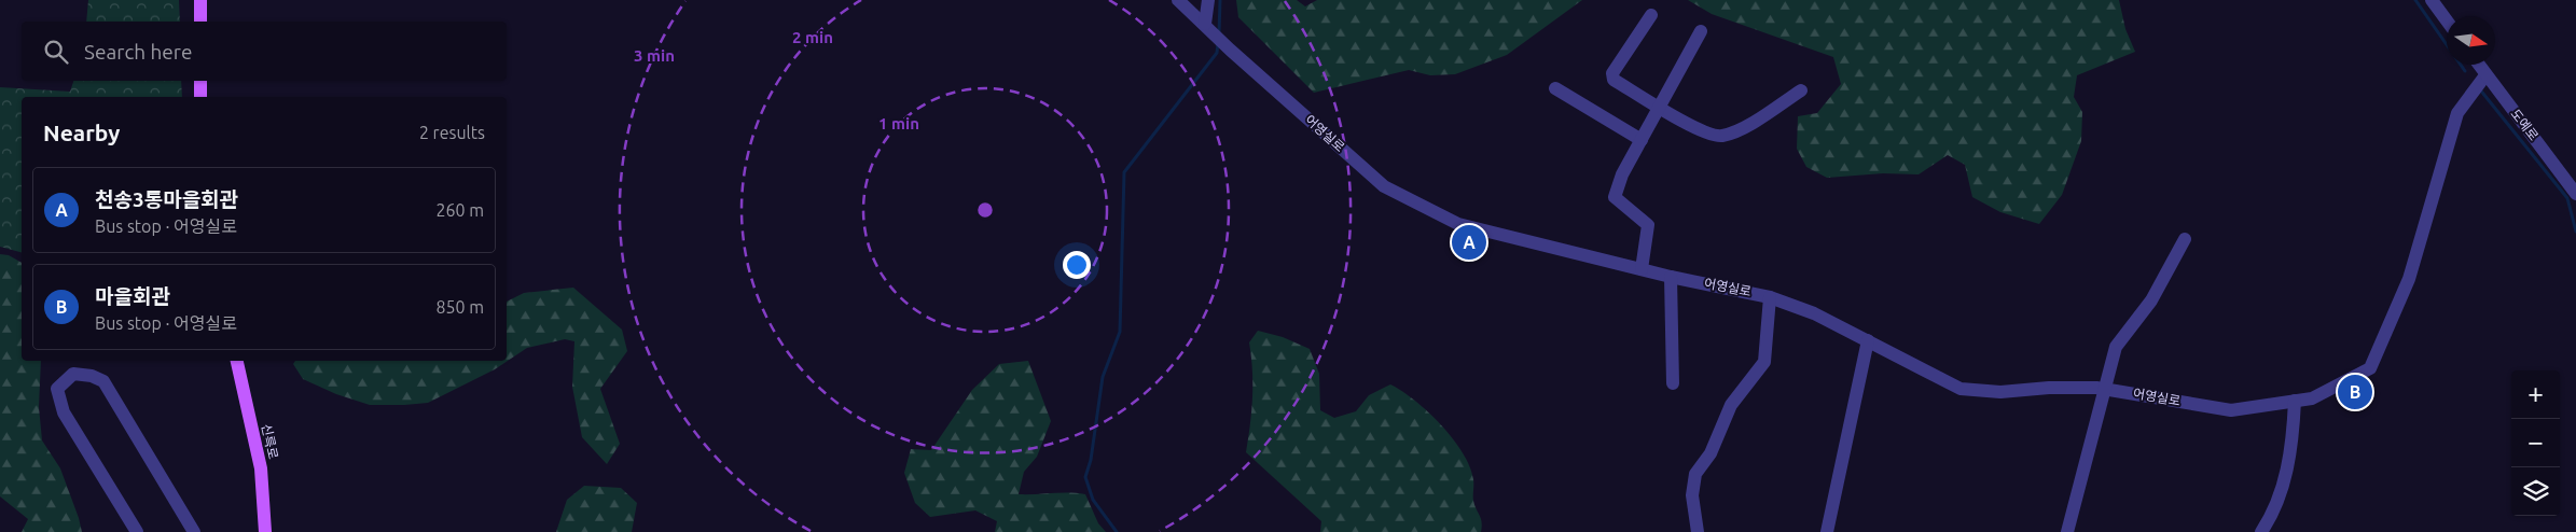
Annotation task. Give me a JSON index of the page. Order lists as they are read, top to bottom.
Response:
{
  "streets": {
    "main road": ["신륵로"],
    "street": ["도예로", "어영실로"]
  },
  "crossings": [
    ["도예로", "어영실로"]
  ],
  "north": "right",
  "page": {
    "search": "Search here",
    "heading": ["Nearby", "2 results"],
    "list": [
      {
        "mark": "A",
        "name": "천송3통마을회관",
        "note": "Bus stop · 어영실로",
        "value": "260 m"
      },
      {
        "mark": "B",
        "name": "마을회관",
        "note": "Bus stop · 어영실로",
        "value": "850 m"
      }
    ],
    "pins": ["A", "B"],
    "map_buttons": ["+", "−"]
  },
  "rings": ["2 min", "3 min", "1 min"]
}
